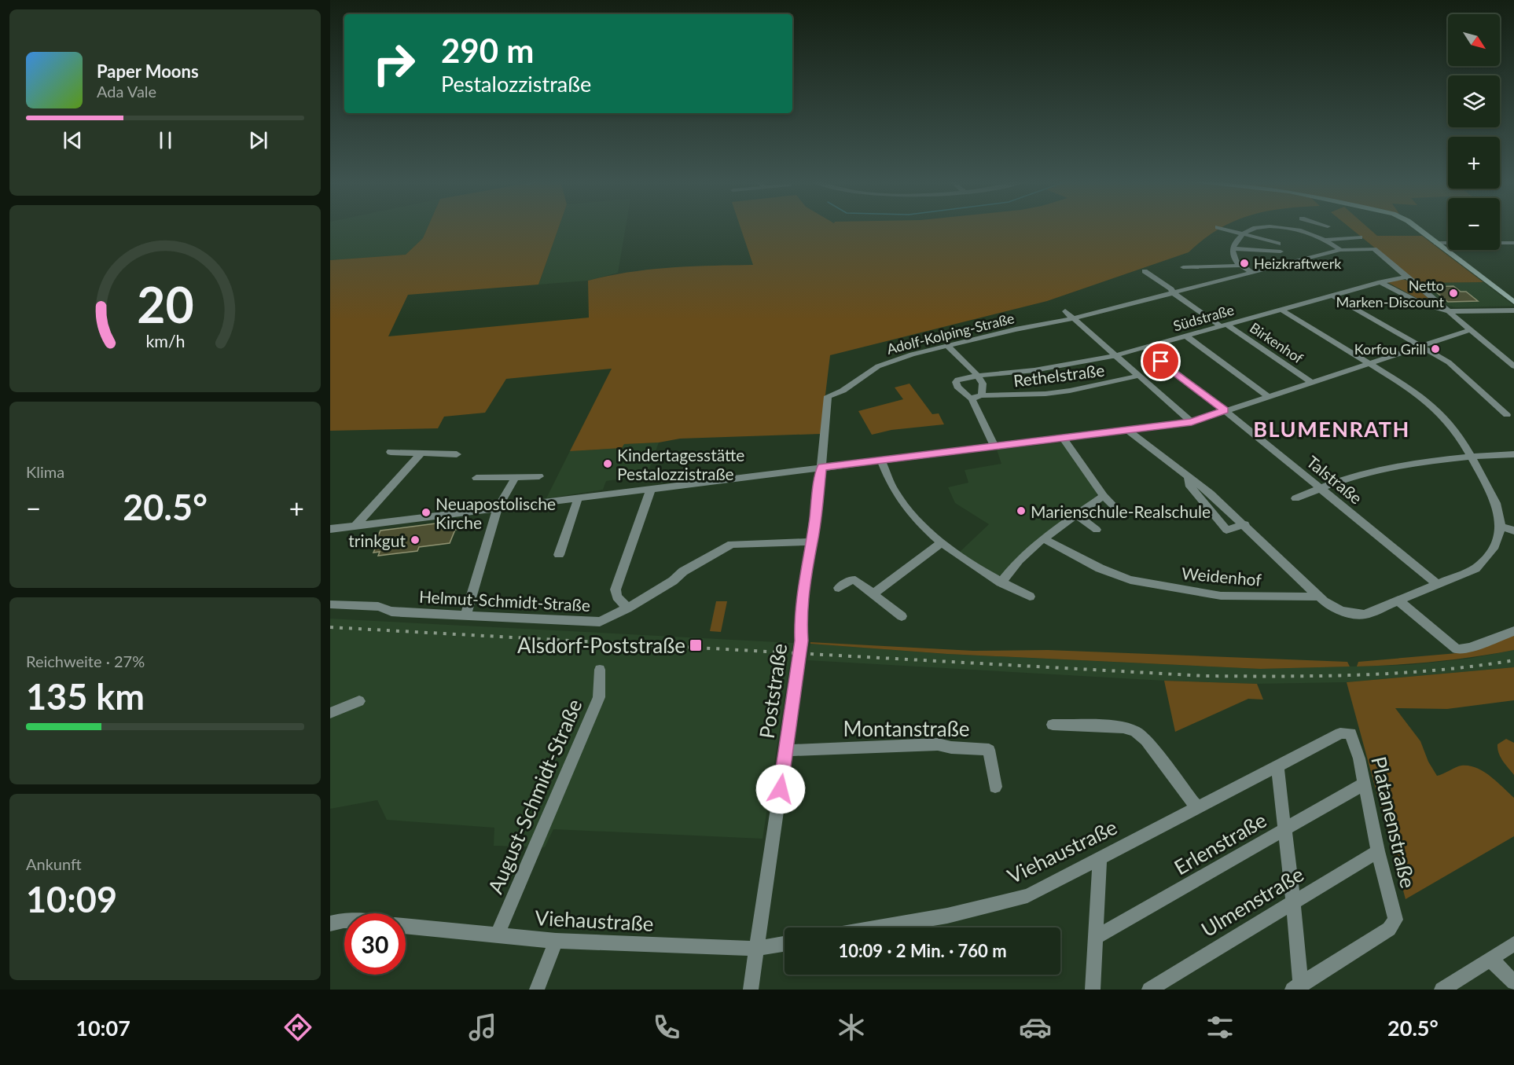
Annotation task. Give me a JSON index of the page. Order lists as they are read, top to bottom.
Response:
{
  "streets": {
    "street": [
      "Südstraße",
      "Adolf-Kolping-Straße",
      "Birkenhof",
      "Rethelstraße",
      "Talstraße",
      "Weidenhof",
      "Helmut-Schmidt-Straße",
      "Poststraße",
      "Montanstraße",
      "August-Schmidt-Straße",
      "Platanenstraße",
      "Erlenstraße",
      "Viehaustraße",
      "Ulmenstraße"
    ]
  },
  "crossings": [
    ["Südstraße", "Adolf-Kolping-Straße"],
    ["Südstraße", "Birkenhof"],
    ["Südstraße", "Talstraße"],
    ["Adolf-Kolping-Straße", "Poststraße"],
    ["Helmut-Schmidt-Straße", "Poststraße"],
    ["Poststraße", "Montanstraße"],
    ["Poststraße", "Viehaustraße"],
    ["August-Schmidt-Straße", "Viehaustraße"],
    ["Platanenstraße", "Erlenstraße"],
    ["Platanenstraße", "Viehaustraße"],
    ["Platanenstraße", "Ulmenstraße"]
  ],
  "districts": ["BLUMENRATH"],
  "places": {
    "other": [
      "Heizkraftwerk",
      "Netto Marken-Discount",
      "Korfou Grill",
      "Kindertagesstätte Pestalozzistraße",
      "Marienschule-Realschule",
      "Neuapostolische Kirche",
      "trinkgut"
    ],
    "transit": ["Alsdorf-Poststraße"]
  },
  "north": "bottom right",
  "page": {
    "map_buttons": ["+", "−"],
    "turn": ["290 m", "Pestalozzistraße"],
    "song": ["Paper Moons", "Ada Vale"],
    "tile": [
      "Klima",
      ["Reichweite · 27%", "135 km"],
      ["Ankunft", "10:09"]
    ],
    "heat": ["−", "20.5°", "+"],
    "limit": "30",
    "trip": "10:09 · 2 Min. · 760 m",
    "tabs": ["10:07", "20.5°"],
    "gauge": ["20", "km/h"]
  }
}
